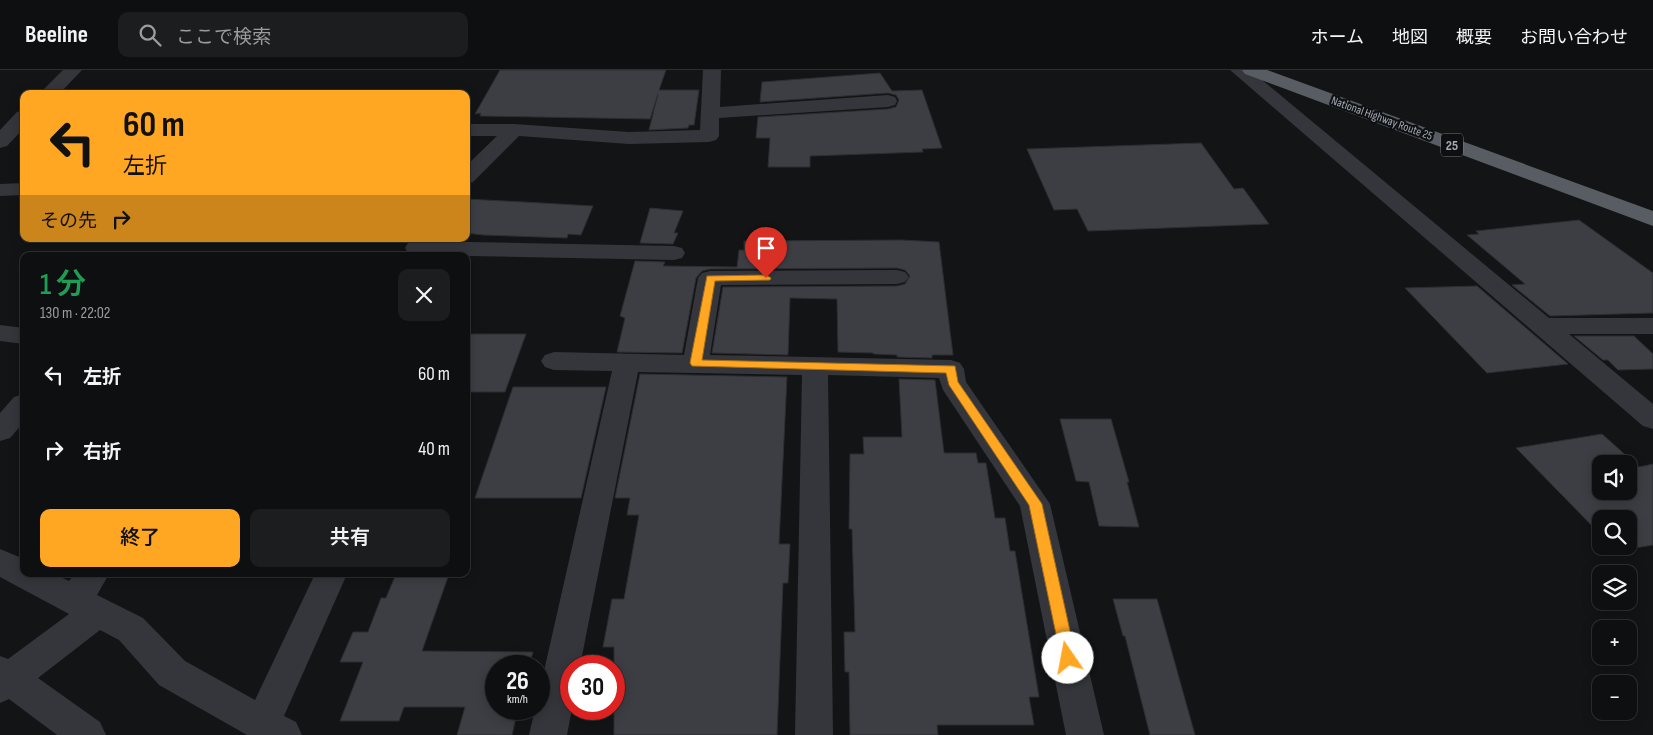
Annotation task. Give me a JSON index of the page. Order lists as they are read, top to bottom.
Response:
{
  "streets": {
    "highway": ["National Highway Route 25", "25"]
  },
  "page": {
    "header": "Beeline",
    "search": "ここで検索",
    "nav": [
      "ホーム",
      "地図",
      "概要",
      "お問い合わせ"
    ],
    "turn": ["60 m", "左折"],
    "then": "その先",
    "heading": ["1 分", "130 m · 22:02"],
    "list": [
      {
        "name": "左折",
        "value": "60 m"
      },
      {
        "name": "右折",
        "value": "40 m"
      }
    ],
    "map_buttons": ["+", "−"],
    "buttons": ["終了", "共有"],
    "speed": "26 km/h",
    "limit": "30"
  }
}
